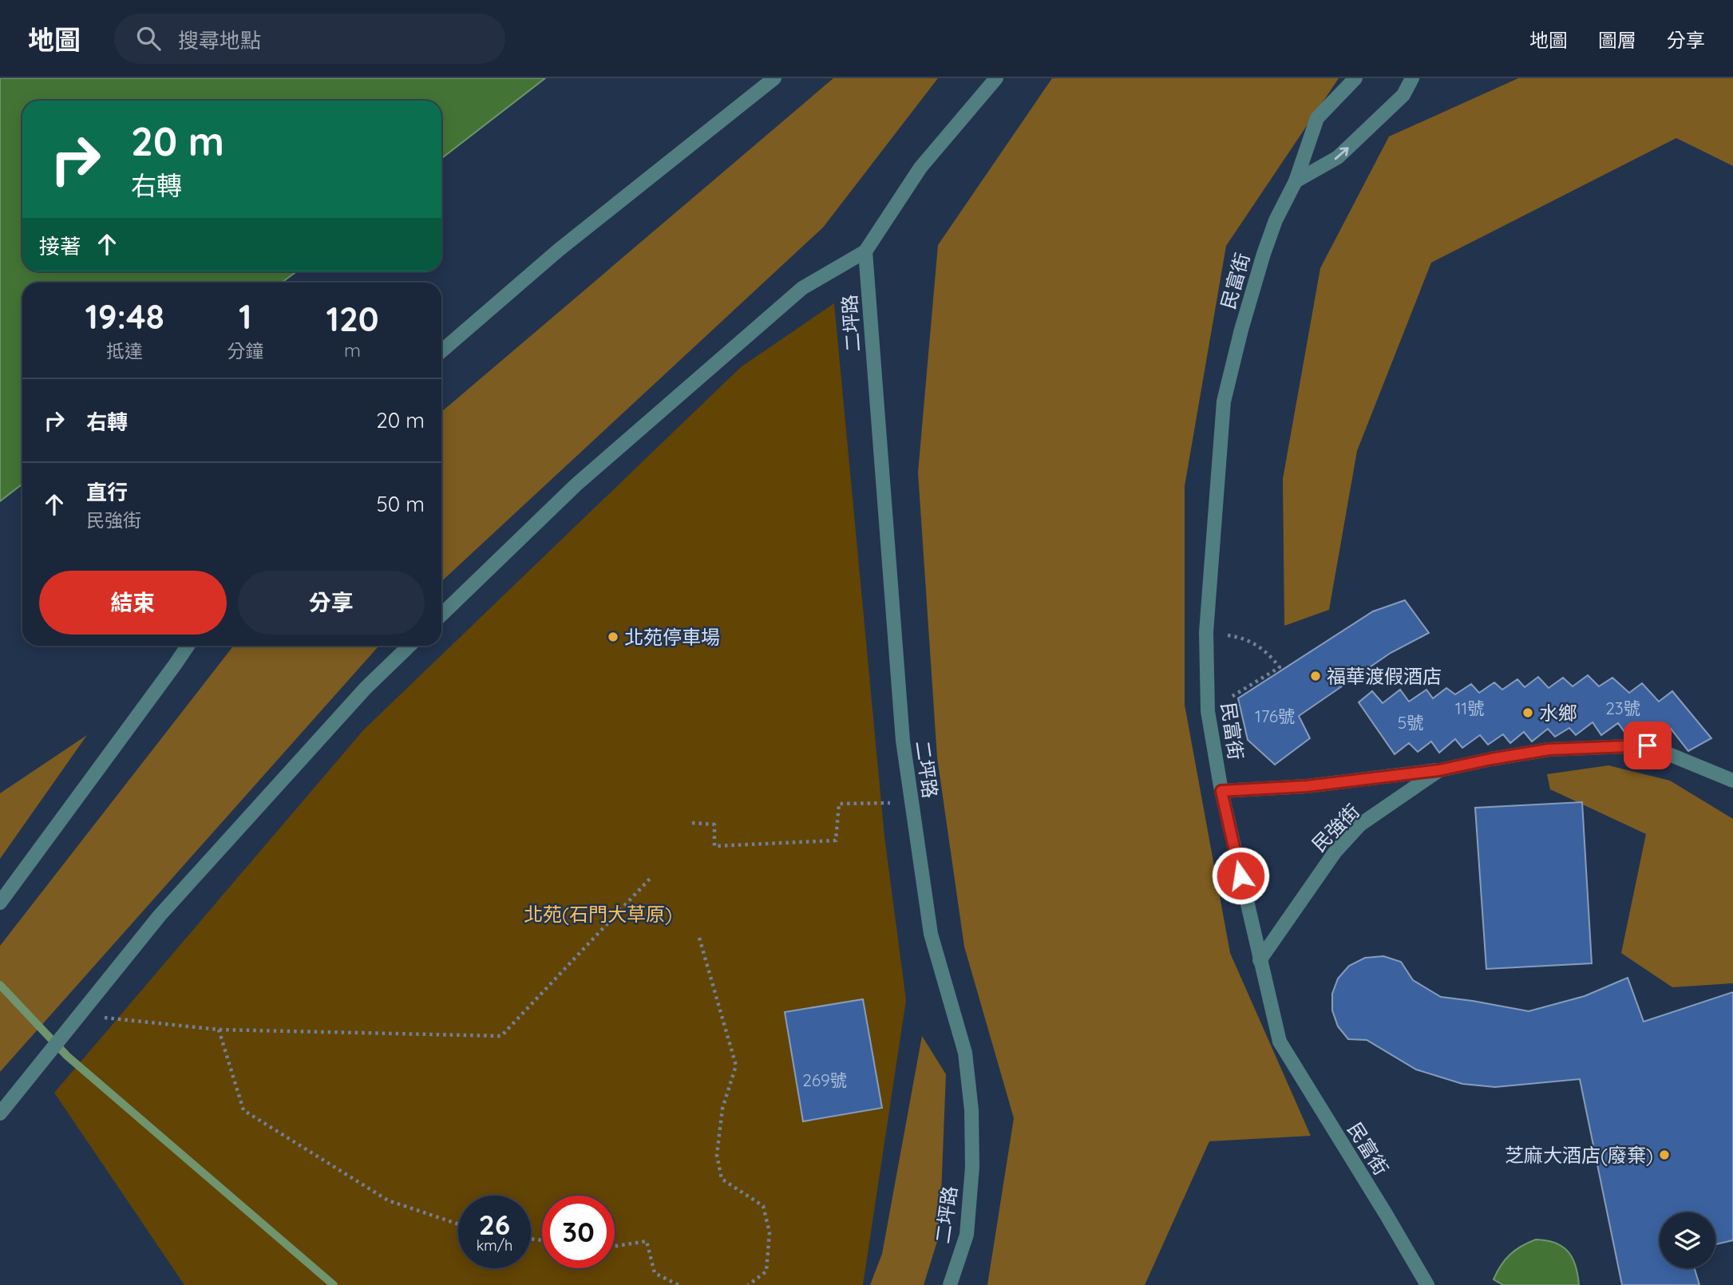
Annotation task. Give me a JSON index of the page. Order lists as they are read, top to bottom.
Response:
{
  "streets": {
    "street": ["民富街", "二坪路", "民強街"]
  },
  "crossings": [
    ["民富街", "民強街"]
  ],
  "parks": ["北苑(石門大草原)"],
  "places": [
    "北苑停車場",
    "福華渡假酒店",
    "水鄉",
    "芝麻大酒店(廢棄)"
  ],
  "house_numbers": [
    "11號",
    "23號",
    "176號",
    "5號",
    "269號"
  ],
  "page": {
    "header": "地圖",
    "search": "搜尋地點",
    "nav": ["地圖", "圖層", "分享"],
    "turn": ["20 m", "右轉"],
    "then": "接著",
    "eta": [
      "19:48",
      "抵達",
      "1",
      "分鐘",
      "120",
      "m"
    ],
    "list": [
      {
        "name": "右轉",
        "value": "20 m"
      },
      {
        "name": "直行",
        "note": "民強街",
        "value": "50 m"
      }
    ],
    "buttons": ["結束", "分享"],
    "speed": "26 km/h",
    "limit": "30"
  }
}
